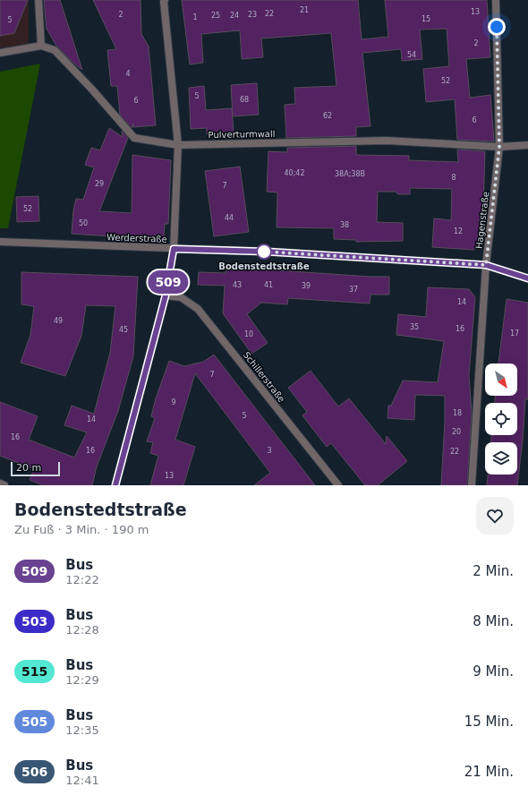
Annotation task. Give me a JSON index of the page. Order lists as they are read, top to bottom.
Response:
{
  "streets": {
    "street": [
      "Pulverturmwall",
      "Hagenstraße",
      "Werderstraße",
      "Schillerstraße"
    ]
  },
  "crossings": [
    ["Pulverturmwall", "Hagenstraße"],
    ["Hagenstraße", "Werderstraße"]
  ],
  "places": ["Bodenstedtstraße"],
  "lines": ["bus line 509"],
  "house_numbers": [
    "21",
    "13",
    "22",
    "2",
    "23",
    "25",
    "24",
    "1",
    "15",
    "5",
    "2",
    "54",
    "4",
    "52",
    "5",
    "68",
    "6",
    "62",
    "6",
    "40;42",
    "38A;38B",
    "8",
    "29",
    "7",
    "52",
    "44",
    "50",
    "38",
    "12",
    "43",
    "41",
    "39",
    "37",
    "14",
    "49",
    "35",
    "16",
    "45",
    "17",
    "10",
    "7",
    "9",
    "18",
    "5",
    "14",
    "20",
    "16",
    "16",
    "3",
    "22",
    "13"
  ],
  "scale_bar": "20 m",
  "north": "bottom right",
  "page": {
    "on_map": "509",
    "scale": "20 m",
    "heading": ["Bodenstedtstraße", "Zu Fuß · 3 Min. · 190 m"],
    "list": [
      {
        "mark": "509",
        "name": "Bus",
        "note": "12:22",
        "value": "2 Min."
      },
      {
        "mark": "503",
        "name": "Bus",
        "note": "12:28",
        "value": "8 Min."
      },
      {
        "mark": "515",
        "name": "Bus",
        "note": "12:29",
        "value": "9 Min."
      },
      {
        "mark": "505",
        "name": "Bus",
        "note": "12:35",
        "value": "15 Min."
      },
      {
        "mark": "506",
        "name": "Bus",
        "note": "12:41",
        "value": "21 Min."
      }
    ]
  }
}
